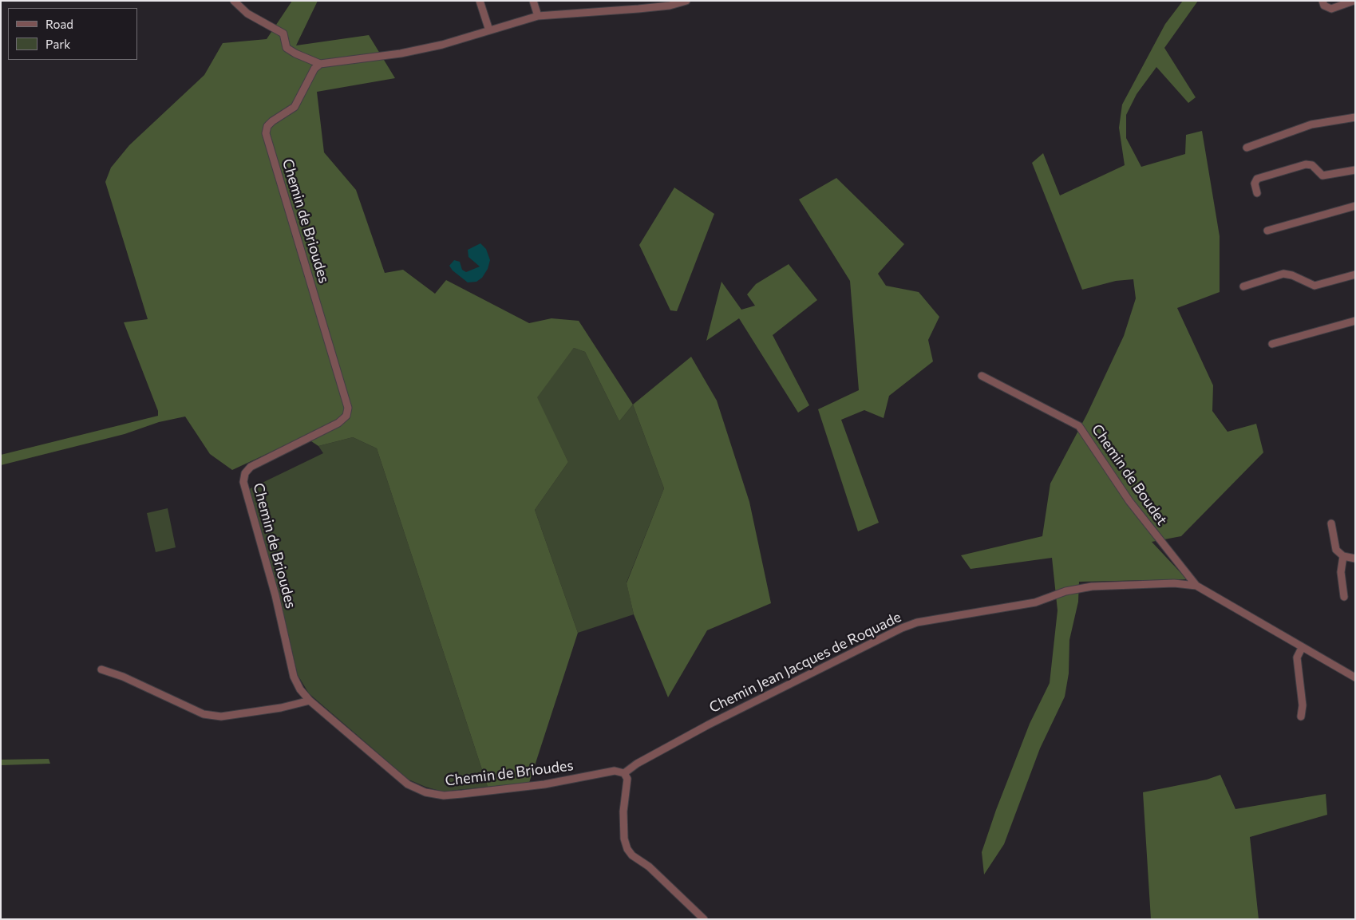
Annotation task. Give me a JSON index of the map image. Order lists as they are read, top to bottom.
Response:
{
  "streets": {
    "street": ["Chemin de Brioudes", "Chemin de Boudet", "Chemin Jean Jacques de Roquade"]
  },
  "crossings": [
    ["Chemin de Brioudes", "Chemin Jean Jacques de Roquade"],
    ["Chemin de Boudet", "Chemin Jean Jacques de Roquade"]
  ],
  "legend": ["Road", "Park"]
}
